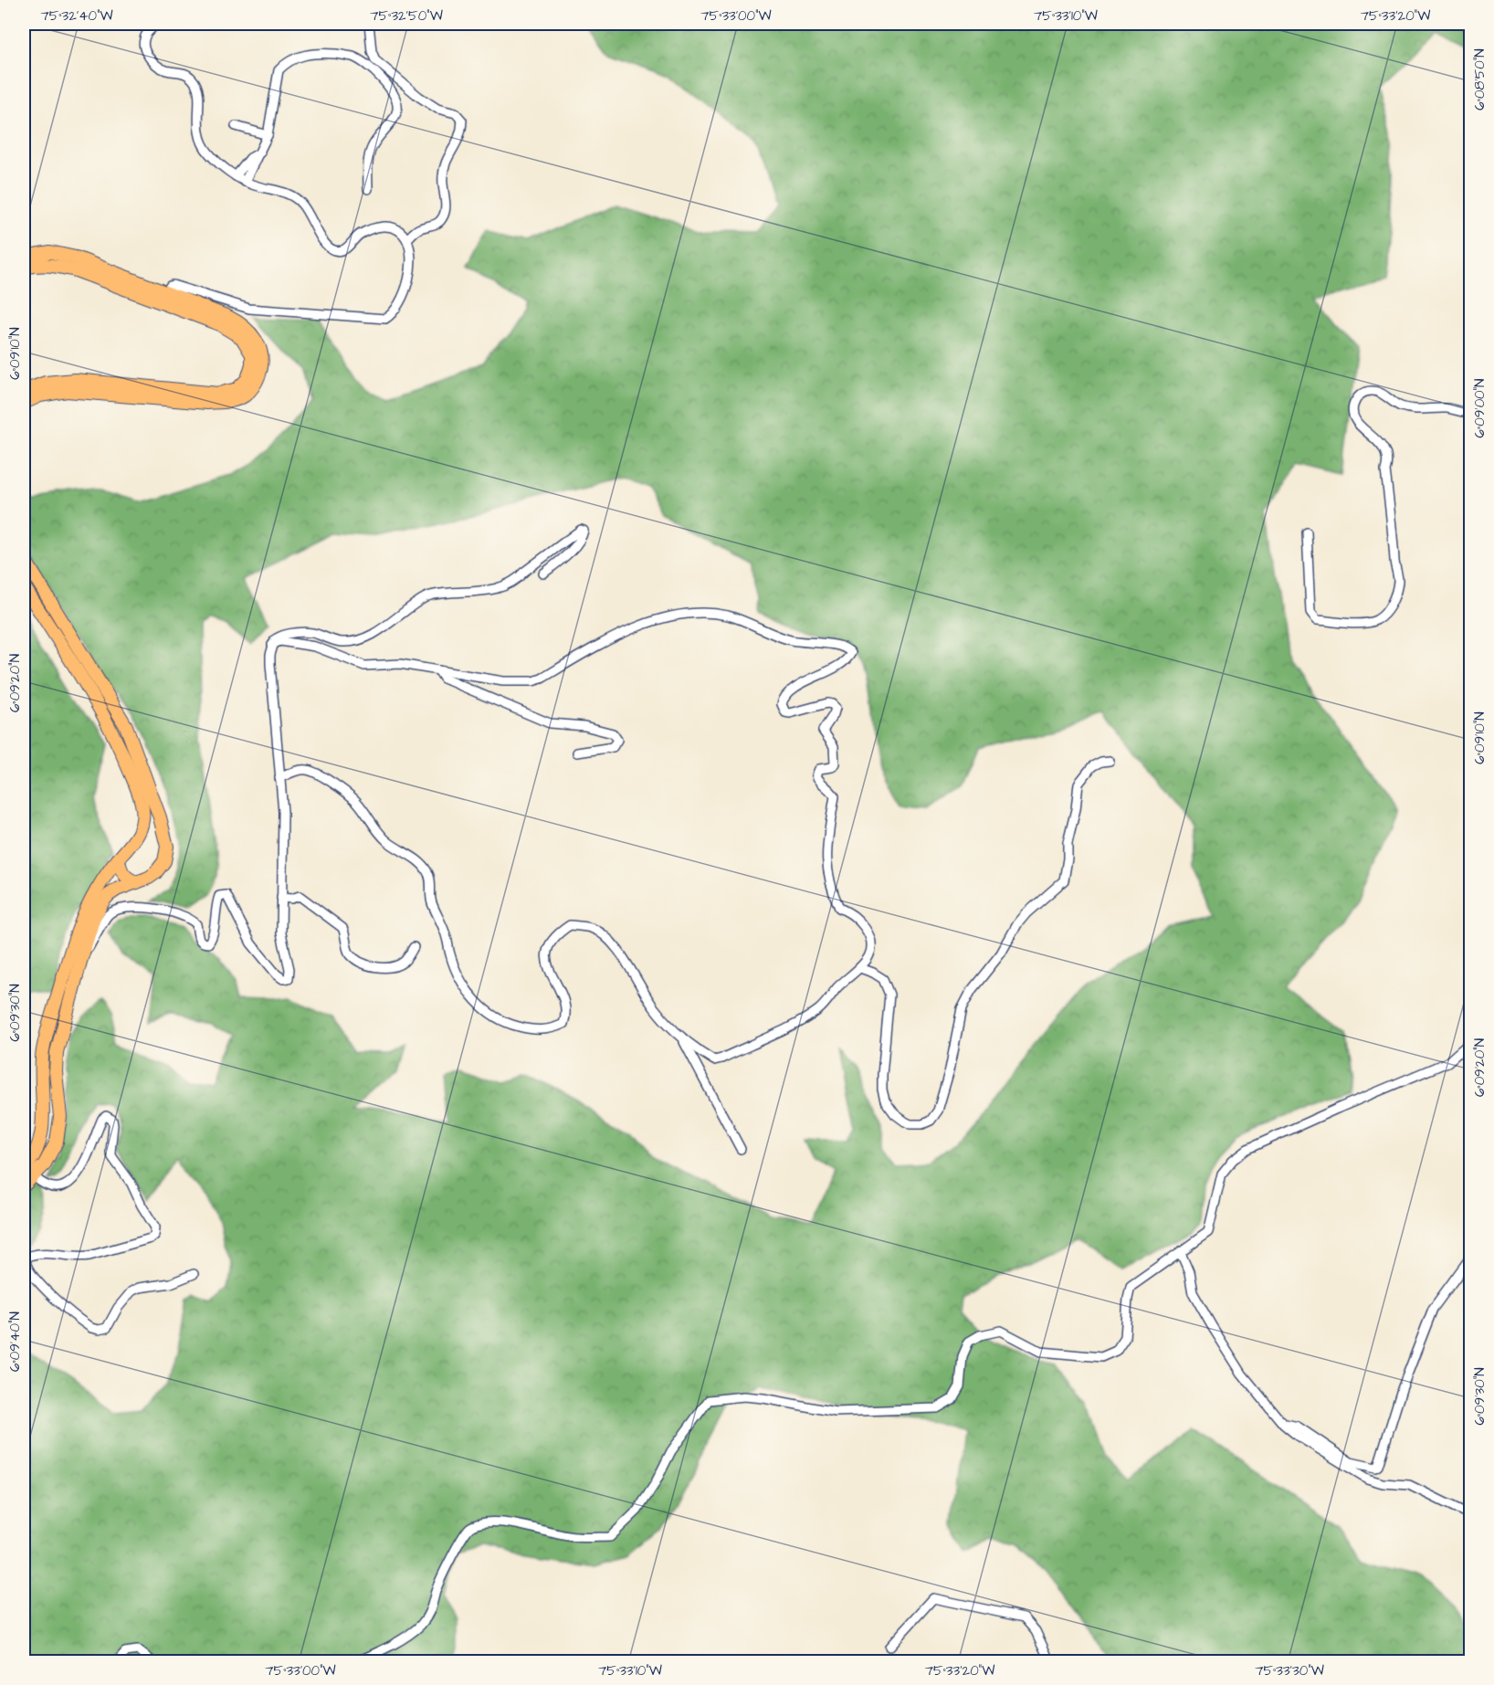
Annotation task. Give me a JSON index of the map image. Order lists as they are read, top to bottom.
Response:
{
  "coordinates": [
    "75°32'40\"W",
    "75°32'50\"W",
    "75°33'00\"W",
    "75°33'10\"W",
    "75°33'20\"W",
    "6°08'50\"N",
    "6°09'10\"N",
    "6°09'00\"N",
    "6°09'20\"N",
    "6°09'30\"N",
    "6°09'40\"N",
    "75°33'30\"W"
  ]
}
